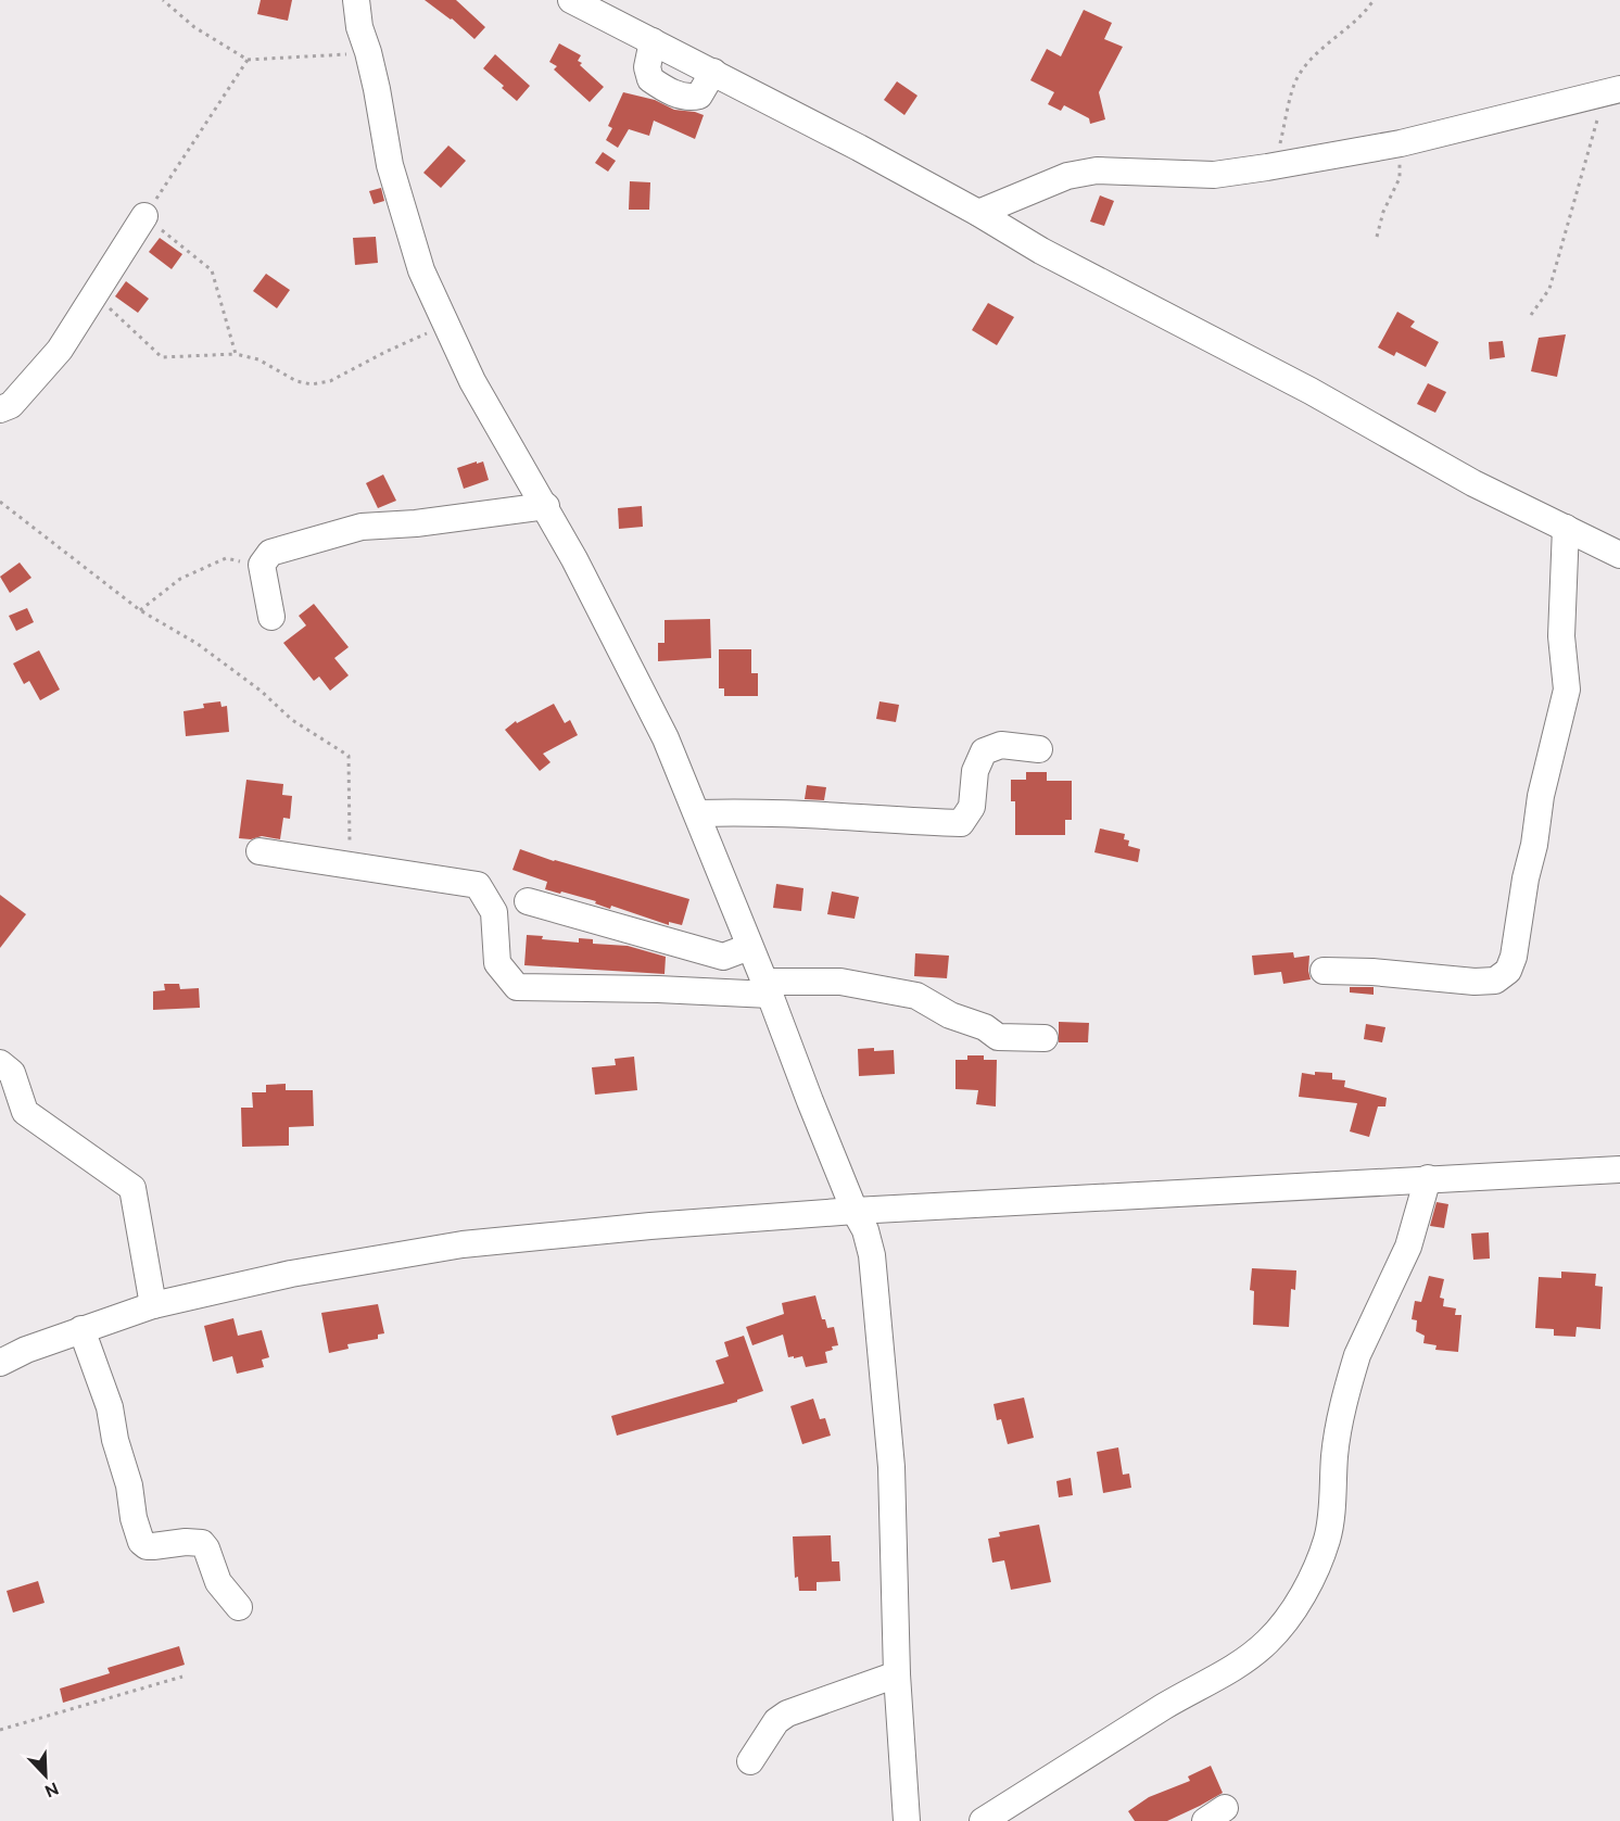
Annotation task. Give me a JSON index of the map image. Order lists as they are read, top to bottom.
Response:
{
  "north": "bottom right"
}
